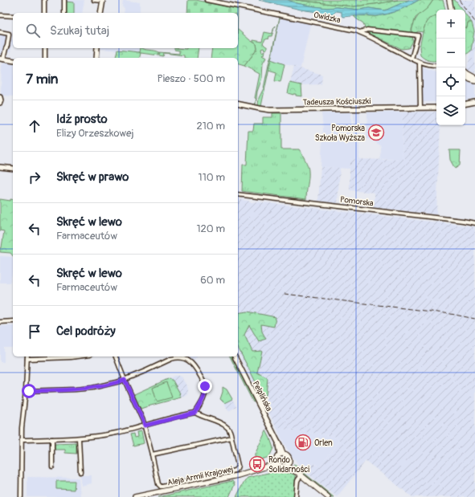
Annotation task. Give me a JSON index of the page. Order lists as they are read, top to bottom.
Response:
{
  "streets": {
    "main road": ["Aleja Armii Krajowej"],
    "street": [
      "Owidzka",
      "Tadeusza Kościuszki",
      "Pomorska",
      "Pelplińska"
    ]
  },
  "crossings": [
    ["Pelplińska", "Aleja Armii Krajowej"]
  ],
  "places": {
    "school or university": ["Pomorska Szkoła Wyższa"],
    "fuel station": ["Orlen"],
    "bus stop": ["Rondo Solidarności"]
  },
  "page": {
    "map_buttons": ["+", "−"],
    "search": "Szukaj tutaj",
    "heading": ["7 min", "Pieszo · 500 m"],
    "list": [
      ["Idź prosto", "Elizy Orzeszkowej", "210 m"],
      ["Skręć w prawo", "110 m"],
      ["Skręć w lewo", "Farmaceutów", "120 m"],
      ["Skręć w lewo", "Farmaceutów", "60 m"],
      "Cel podróży"
    ]
  }
}
